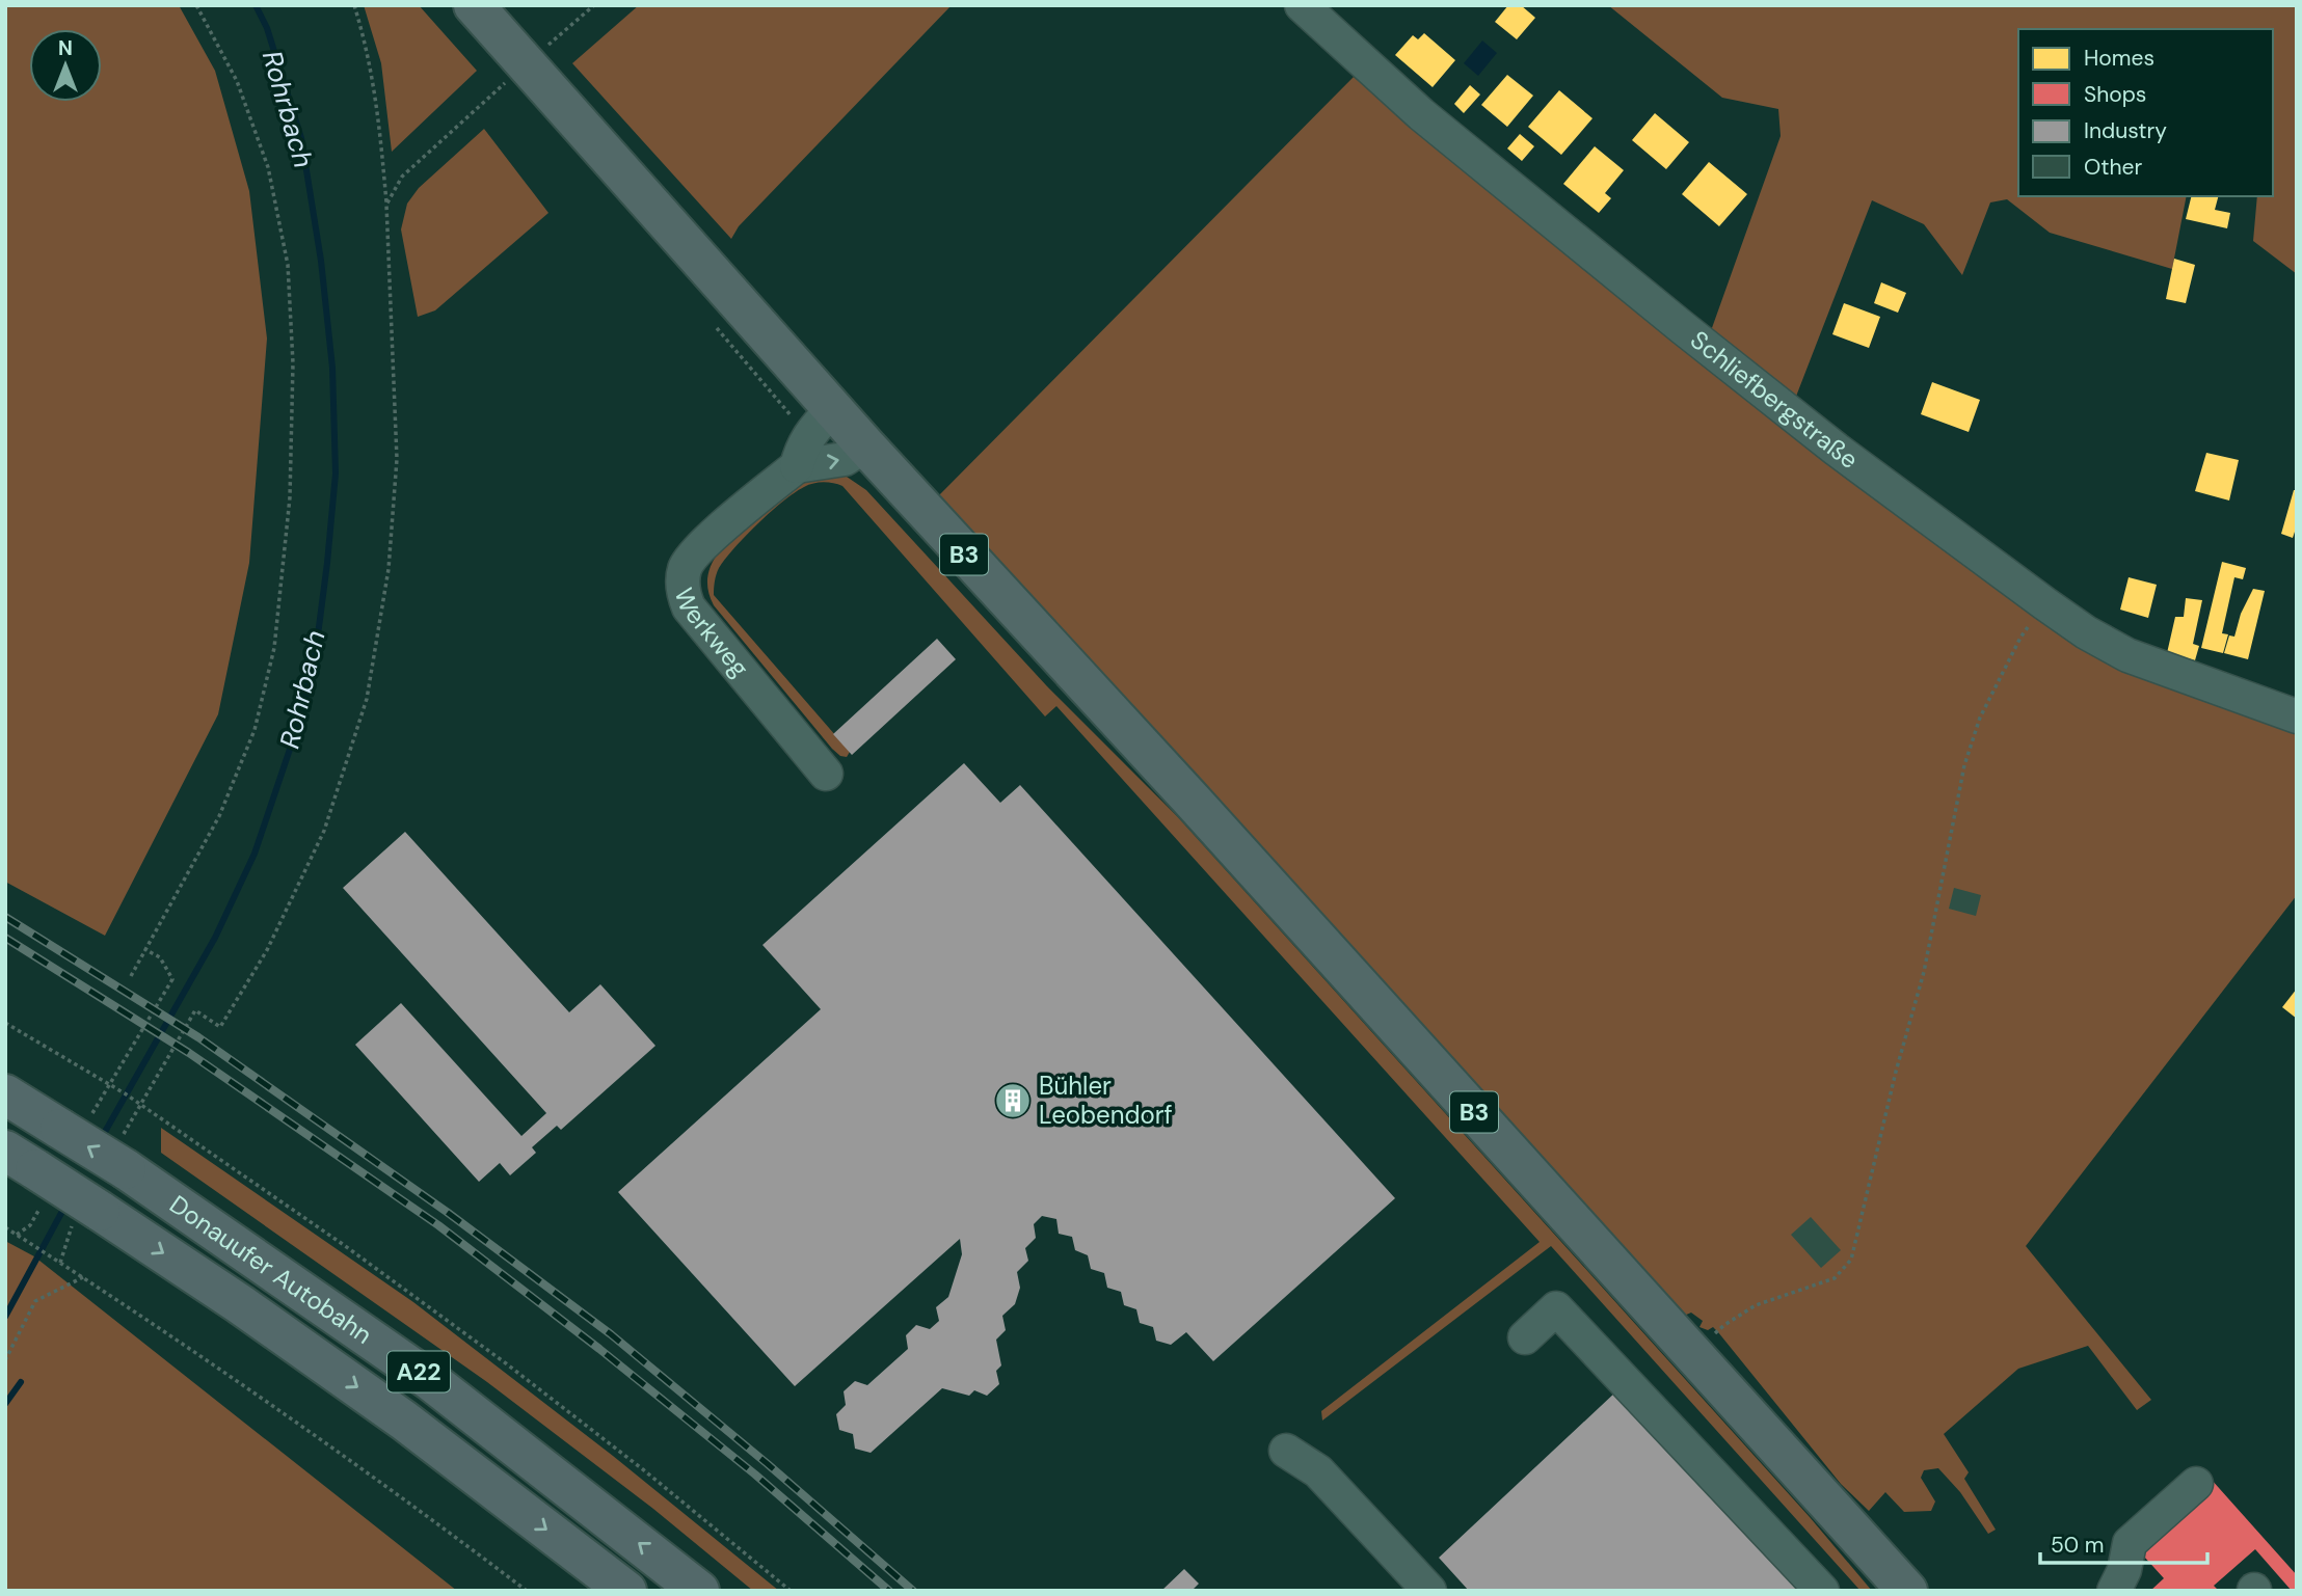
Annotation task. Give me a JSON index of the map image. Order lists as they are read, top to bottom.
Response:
{
  "streets": {
    "highway": ["Donauufer Autobahn", "A22"],
    "main road": ["B3"],
    "street": ["Schliefbergstraße", "Werkweg"]
  },
  "water": ["Rohrbach"],
  "places": {
    "building": ["Bühler Leobendorf"]
  },
  "legend": [
    "Homes",
    "Shops",
    "Industry",
    "Other"
  ],
  "scale_bar": "50 m",
  "north": "top"
}
